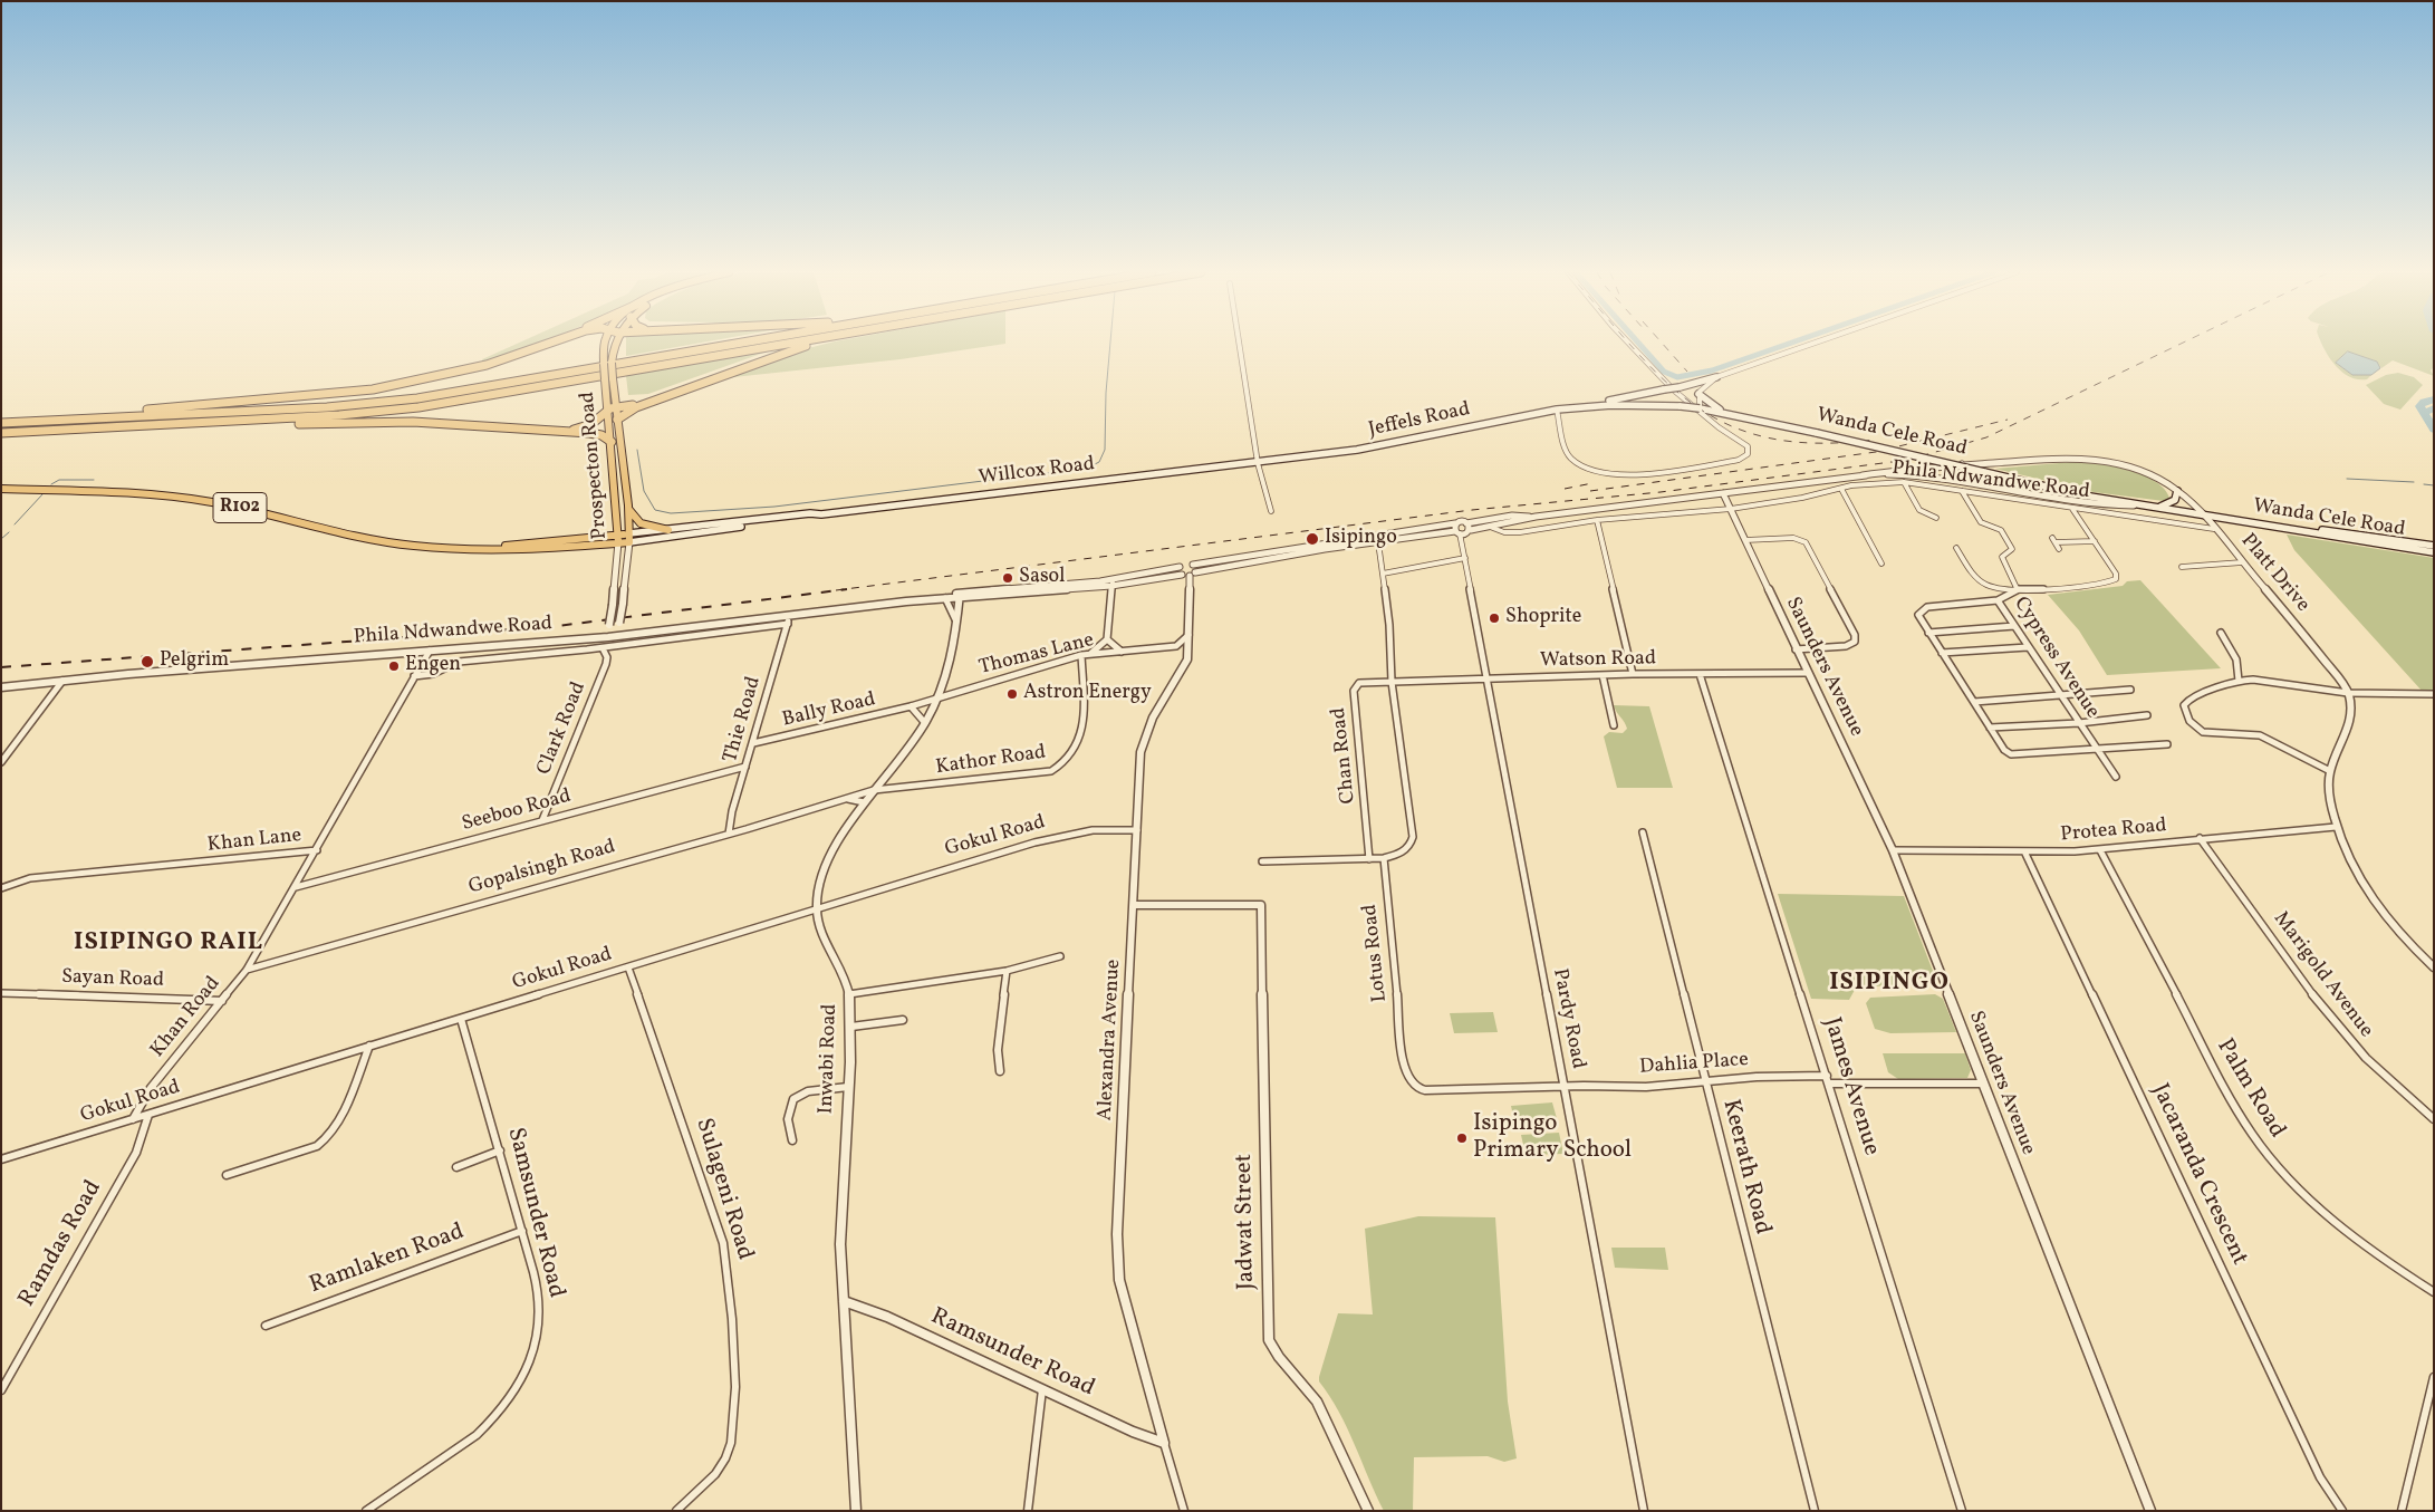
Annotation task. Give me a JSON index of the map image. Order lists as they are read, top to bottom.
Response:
{
  "streets": {
    "main road": [
      "Jeffels Road",
      "Wanda Cele Road",
      "Prospecton Road",
      "Willcox Road",
      "R102"
    ],
    "street": [
      "Phila Ndwandwe Road",
      "Platt Drive",
      "Thomas Lane",
      "Cypress Avenue",
      "Watson Road",
      "Saunders Avenue",
      "Bally Road",
      "Thie Road",
      "Clark Road",
      "Chan Road",
      "Kathor Road",
      "Seeboo Road",
      "Protea Road",
      "Gokul Road",
      "Khan Lane",
      "Gopalsingh Road",
      "Lotus Road",
      "Marigold Avenue",
      "Sayan Road",
      "Khan Road",
      "Pardy Road",
      "Alexandra Avenue",
      "Inwabi Road",
      "Dahlia Place",
      "James Avenue",
      "Palm Road",
      "Keerath Road",
      "Jacaranda Crescent",
      "Sulageni Road",
      "Samsunder Road",
      "Jadwat Street",
      "Ramdas Road",
      "Ramlaken Road",
      "Ramsunder Road"
    ]
  },
  "crossings": [
    ["Jeffels Road", "Wanda Cele Road"],
    ["Jeffels Road", "Willcox Road"],
    ["Wanda Cele Road", "Phila Ndwandwe Road"],
    ["Wanda Cele Road", "Platt Drive"],
    ["Prospecton Road", "Willcox Road"],
    ["Prospecton Road", "Phila Ndwandwe Road"],
    ["Prospecton Road", "R102"],
    ["Willcox Road", "R102"],
    ["Phila Ndwandwe Road", "Platt Drive"],
    ["Phila Ndwandwe Road", "Cypress Avenue"],
    ["Phila Ndwandwe Road", "Saunders Avenue"],
    ["Phila Ndwandwe Road", "Thie Road"],
    ["Phila Ndwandwe Road", "Clark Road"],
    ["Phila Ndwandwe Road", "Khan Lane"],
    ["Phila Ndwandwe Road", "Pardy Road"],
    ["Phila Ndwandwe Road", "Alexandra Avenue"],
    ["Thomas Lane", "Bally Road"],
    ["Thomas Lane", "Kathor Road"],
    ["Watson Road", "Saunders Avenue"],
    ["Watson Road", "Chan Road"],
    ["Watson Road", "Pardy Road"],
    ["Watson Road", "James Avenue"],
    ["Saunders Avenue", "Protea Road"],
    ["Saunders Avenue", "Dahlia Place"],
    ["Bally Road", "Thie Road"],
    ["Thie Road", "Seeboo Road"],
    ["Thie Road", "Gopalsingh Road"],
    ["Clark Road", "Seeboo Road"],
    ["Kathor Road", "Gopalsingh Road"],
    ["Seeboo Road", "Khan Road"],
    ["Protea Road", "Marigold Avenue"],
    ["Protea Road", "Palm Road"],
    ["Protea Road", "Jacaranda Crescent"],
    ["Gokul Road", "Khan Road"],
    ["Gokul Road", "Alexandra Avenue"],
    ["Gokul Road", "Inwabi Road"],
    ["Gokul Road", "Sulageni Road"],
    ["Gokul Road", "Samsunder Road"],
    ["Gokul Road", "Ramdas Road"],
    ["Khan Lane", "Khan Road"],
    ["Gopalsingh Road", "Khan Road"],
    ["Lotus Road", "Pardy Road"],
    ["Lotus Road", "Dahlia Place"],
    ["Sayan Road", "Khan Road"],
    ["Pardy Road", "Dahlia Place"],
    ["Alexandra Avenue", "Jadwat Street"],
    ["Alexandra Avenue", "Ramsunder Road"],
    ["Inwabi Road", "Ramsunder Road"],
    ["Dahlia Place", "James Avenue"],
    ["Dahlia Place", "Keerath Road"],
    ["Samsunder Road", "Ramlaken Road"]
  ],
  "districts": ["ISIPINGO RAIL", "ISIPINGO"],
  "places": [
    "Isipingo",
    "Sasol",
    "Shoprite",
    "Pelgrim",
    "Engen",
    "Astron Energy",
    "Isipingo Primary School"
  ]
}
